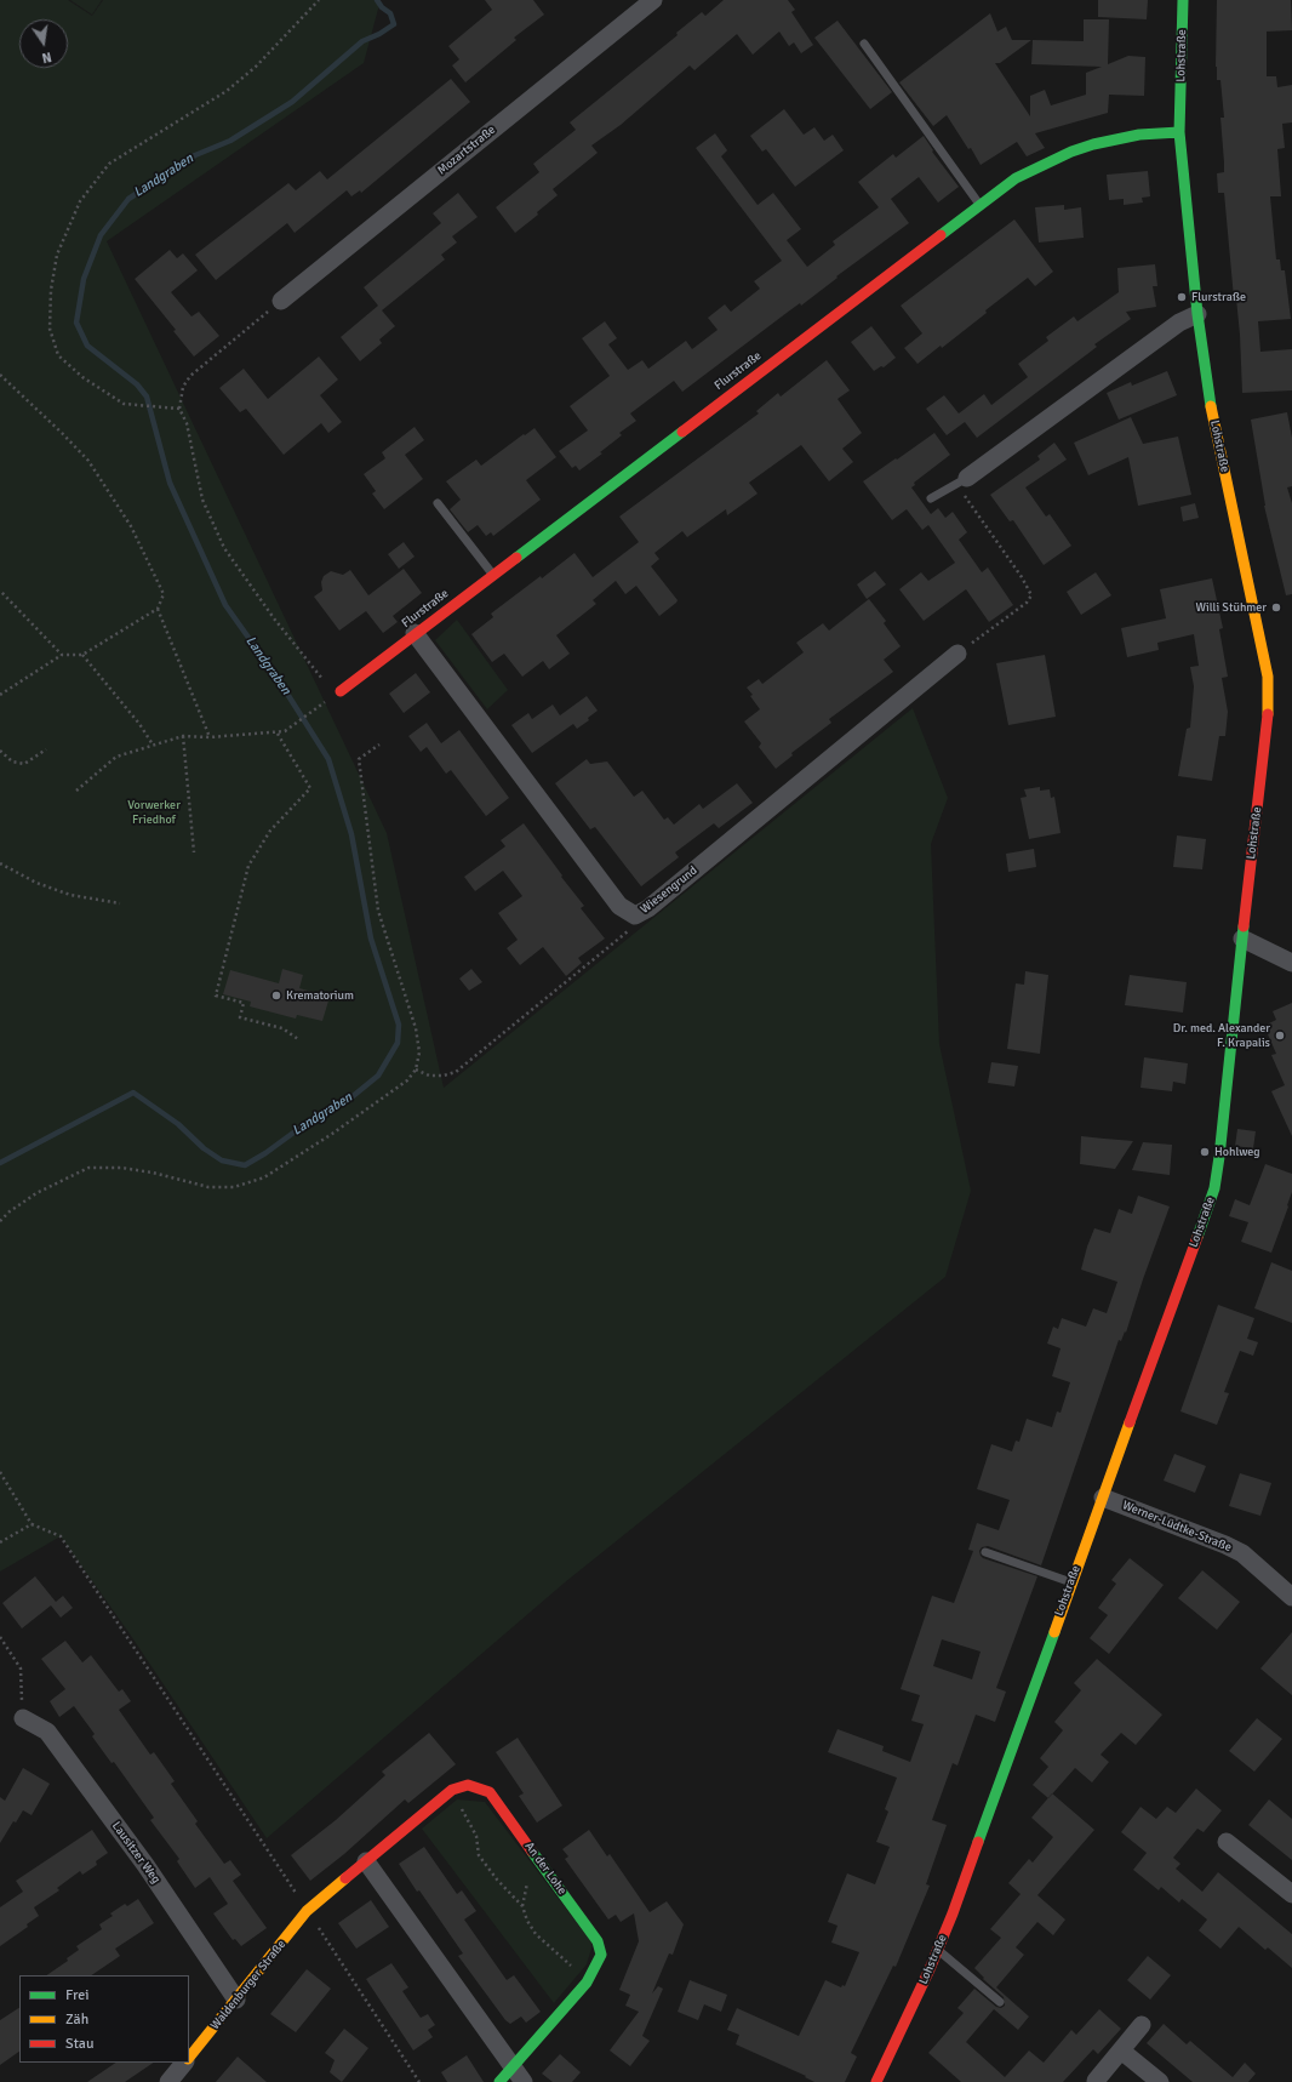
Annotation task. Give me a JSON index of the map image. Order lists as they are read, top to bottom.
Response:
{
  "streets": {
    "main road": [
      "Lohstraße",
      "Flurstraße",
      "An der Lohe",
      "Waldenburger Straße"
    ],
    "street": [
      "Mozartstraße",
      "Wiesengrund",
      "Werner-Lüdtke-Straße",
      "Lausitzer Weg"
    ]
  },
  "crossings": [
    ["Lohstraße", "Flurstraße"],
    ["Lohstraße", "Werner-Lüdtke-Straße"],
    ["Flurstraße", "Wiesengrund"],
    ["Lausitzer Weg", "Waldenburger Straße"]
  ],
  "water": ["Landgraben"],
  "parks": ["Vorwerker Friedhof"],
  "places": [
    "Flurstraße",
    "Willi Stühmer",
    "Krematorium",
    "Dr. med. Alexander F. Krapalis",
    "Hohlweg"
  ],
  "legend": ["Frei", "Zäh", "Stau"],
  "north": "bottom"
}
